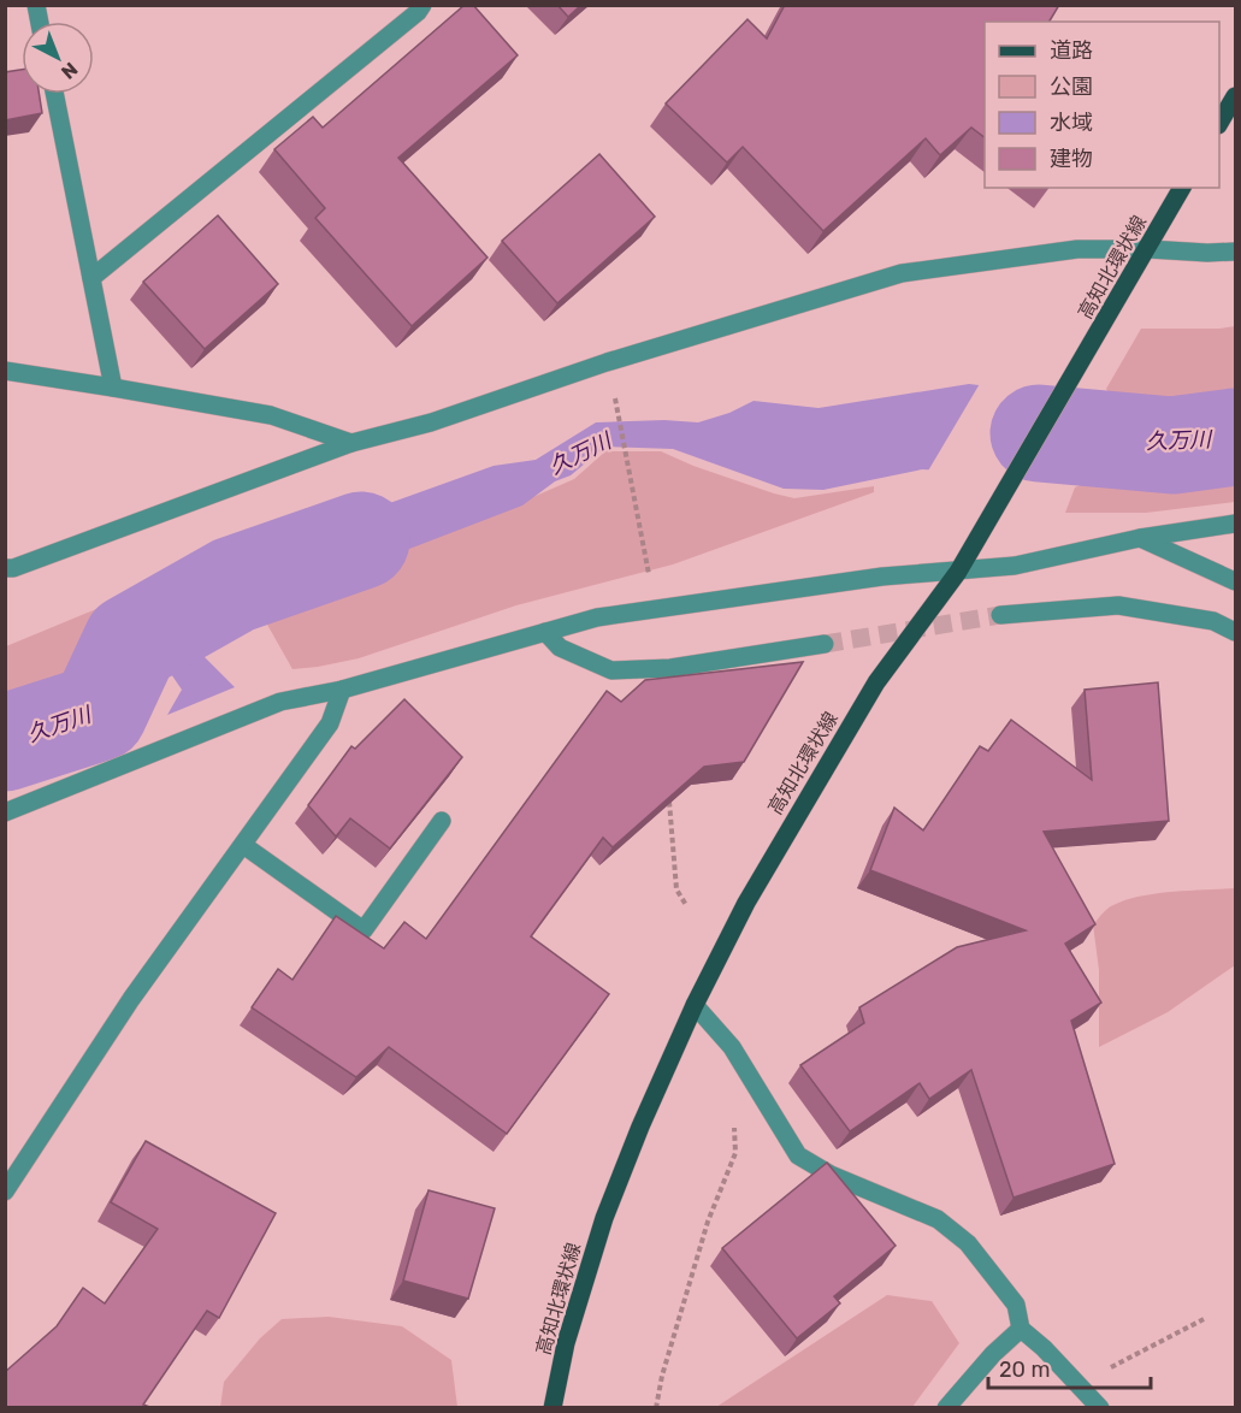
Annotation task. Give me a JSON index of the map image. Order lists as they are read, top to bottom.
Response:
{
  "streets": {
    "main road": ["高知北環状線"]
  },
  "water": ["久万川"],
  "legend": [
    "道路",
    "公園",
    "水域",
    "建物"
  ],
  "scale_bar": "20 m",
  "north": "bottom right"
}
